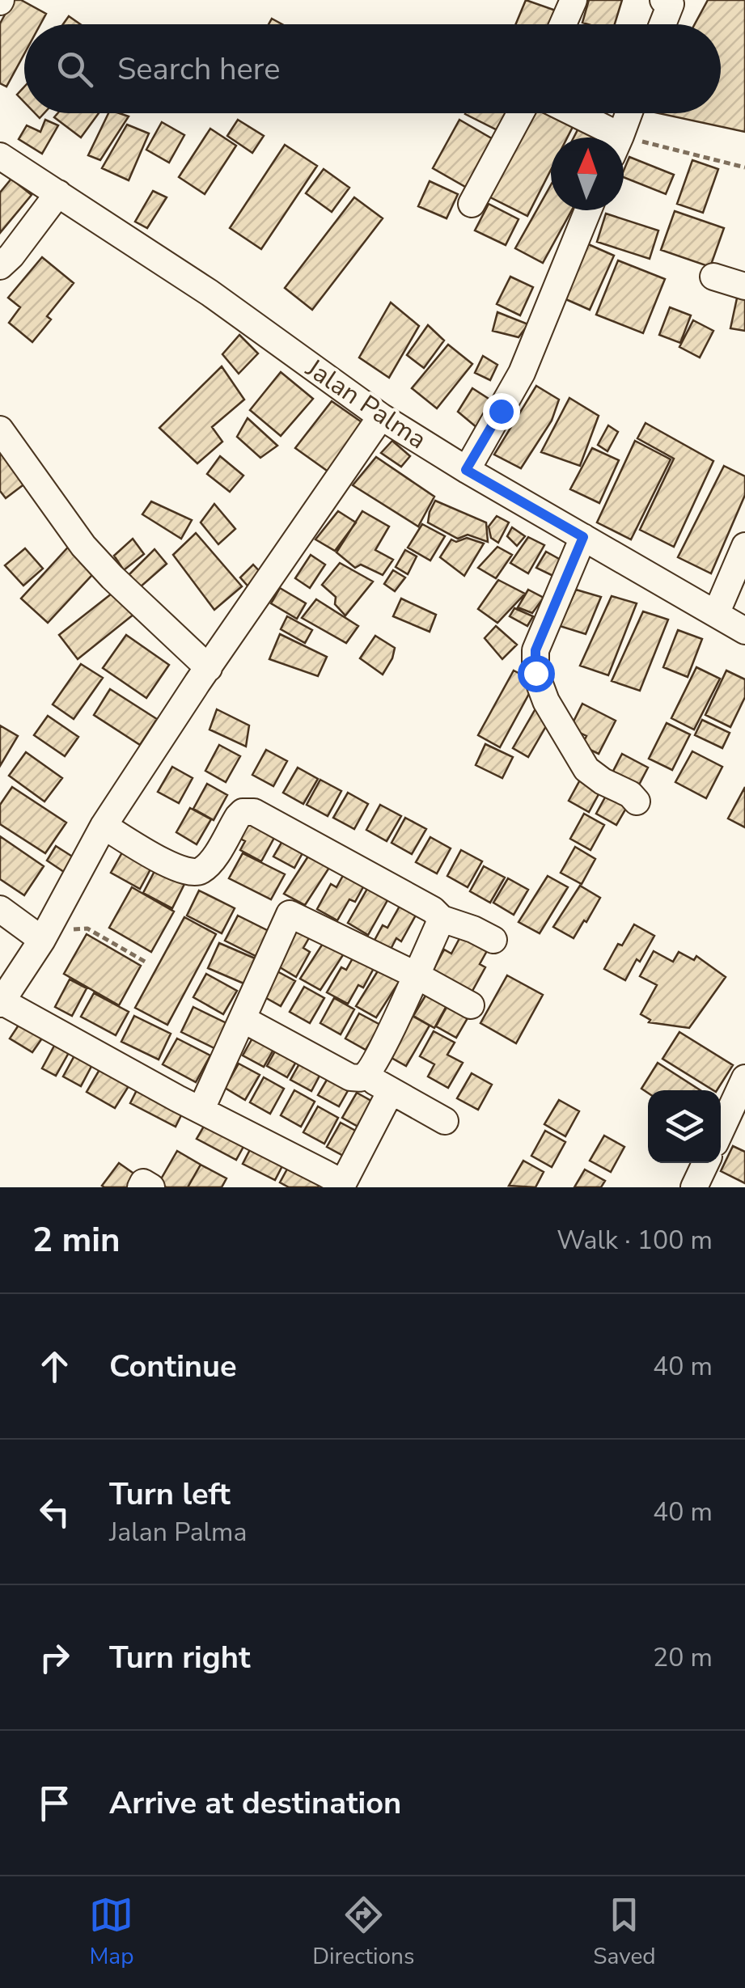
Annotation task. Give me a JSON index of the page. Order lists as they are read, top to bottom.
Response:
{
  "streets": {
    "street": ["Jalan Palma"]
  },
  "north": "top",
  "page": {
    "search": "Search here",
    "heading": ["2 min", "Walk · 100 m"],
    "list": [
      ["Continue", "40 m"],
      ["Turn left", "Jalan Palma", "40 m"],
      ["Turn right", "20 m"],
      "Arrive at destination"
    ],
    "nav": ["Map", "Directions", "Saved"]
  }
}
